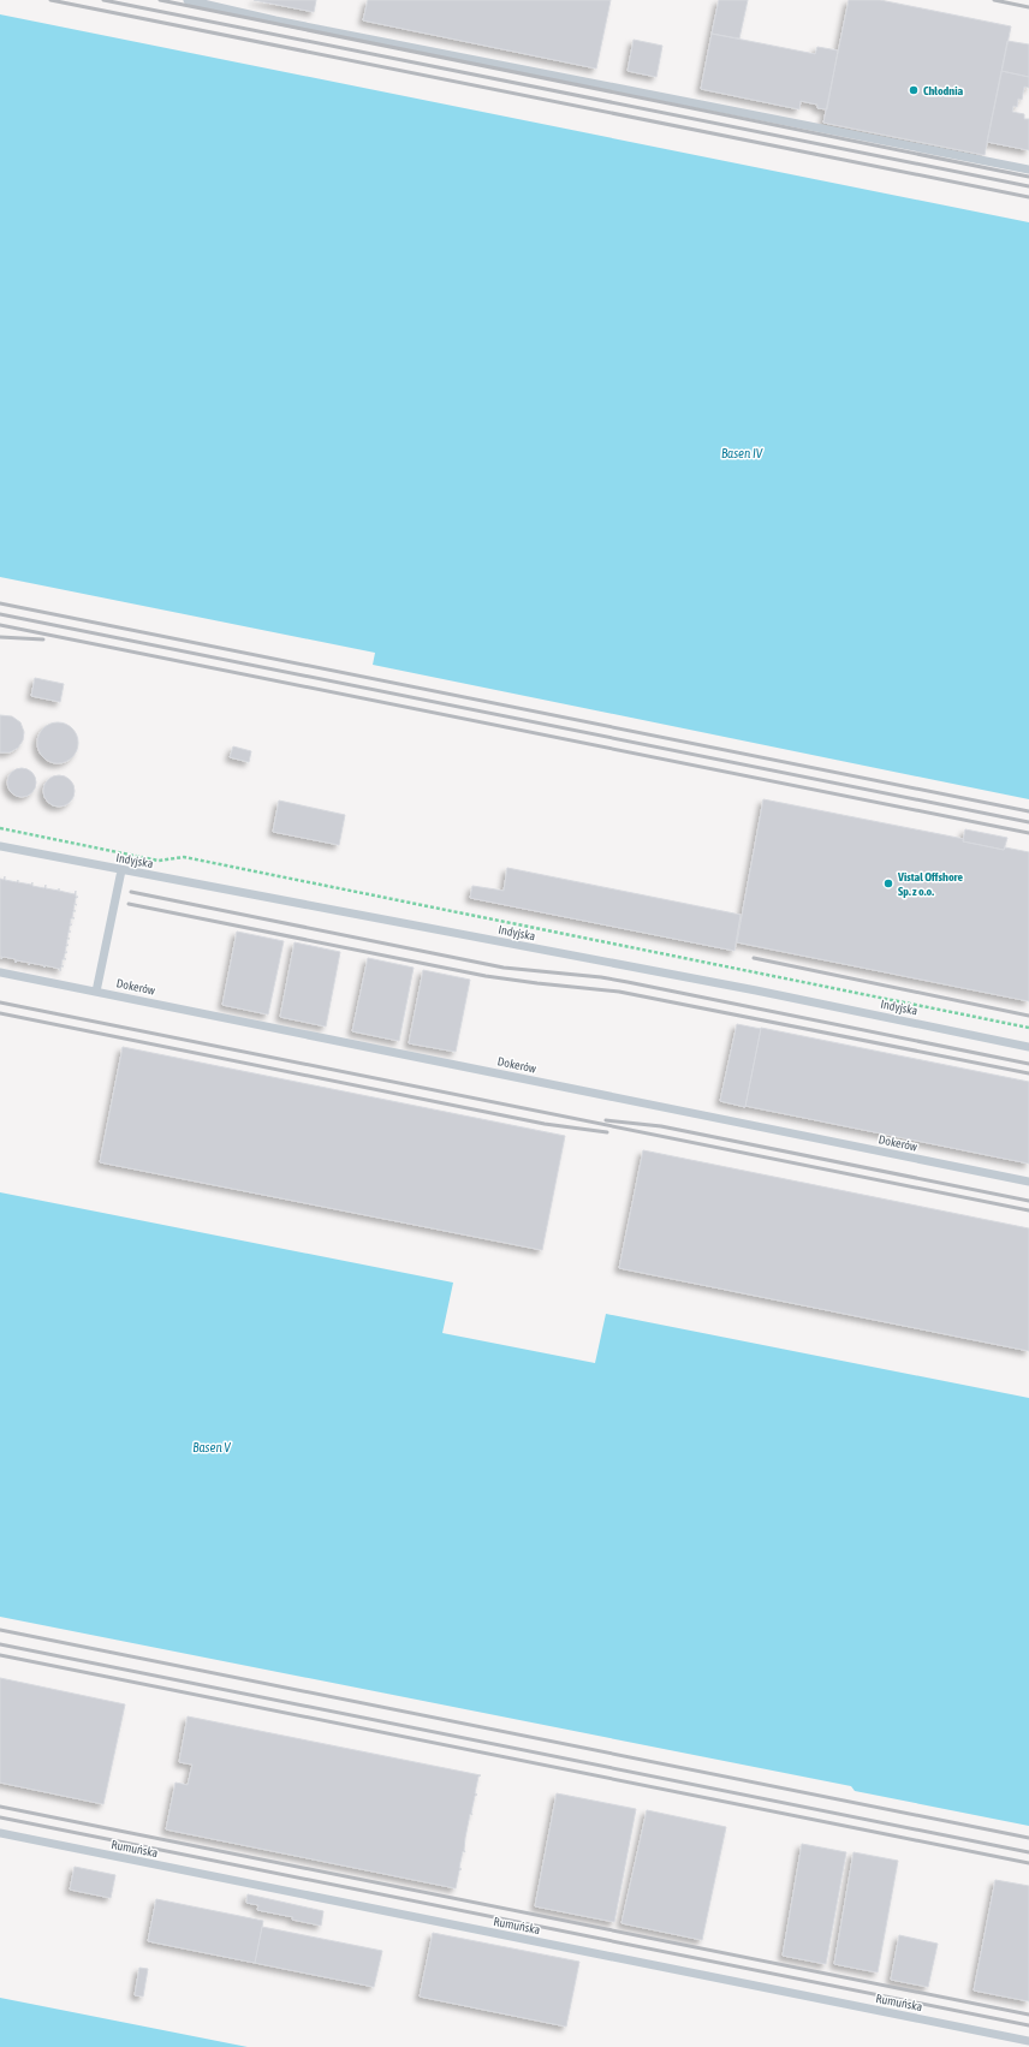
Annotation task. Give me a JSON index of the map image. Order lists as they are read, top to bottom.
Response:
{
  "streets": {
    "lane": ["Indyjska", "Dokerów", "Rumuńska"]
  },
  "water": ["Basen IV", "Basen V"],
  "places": ["Chłodnia", "Vistal Offshore Sp. z o.o."]
}
